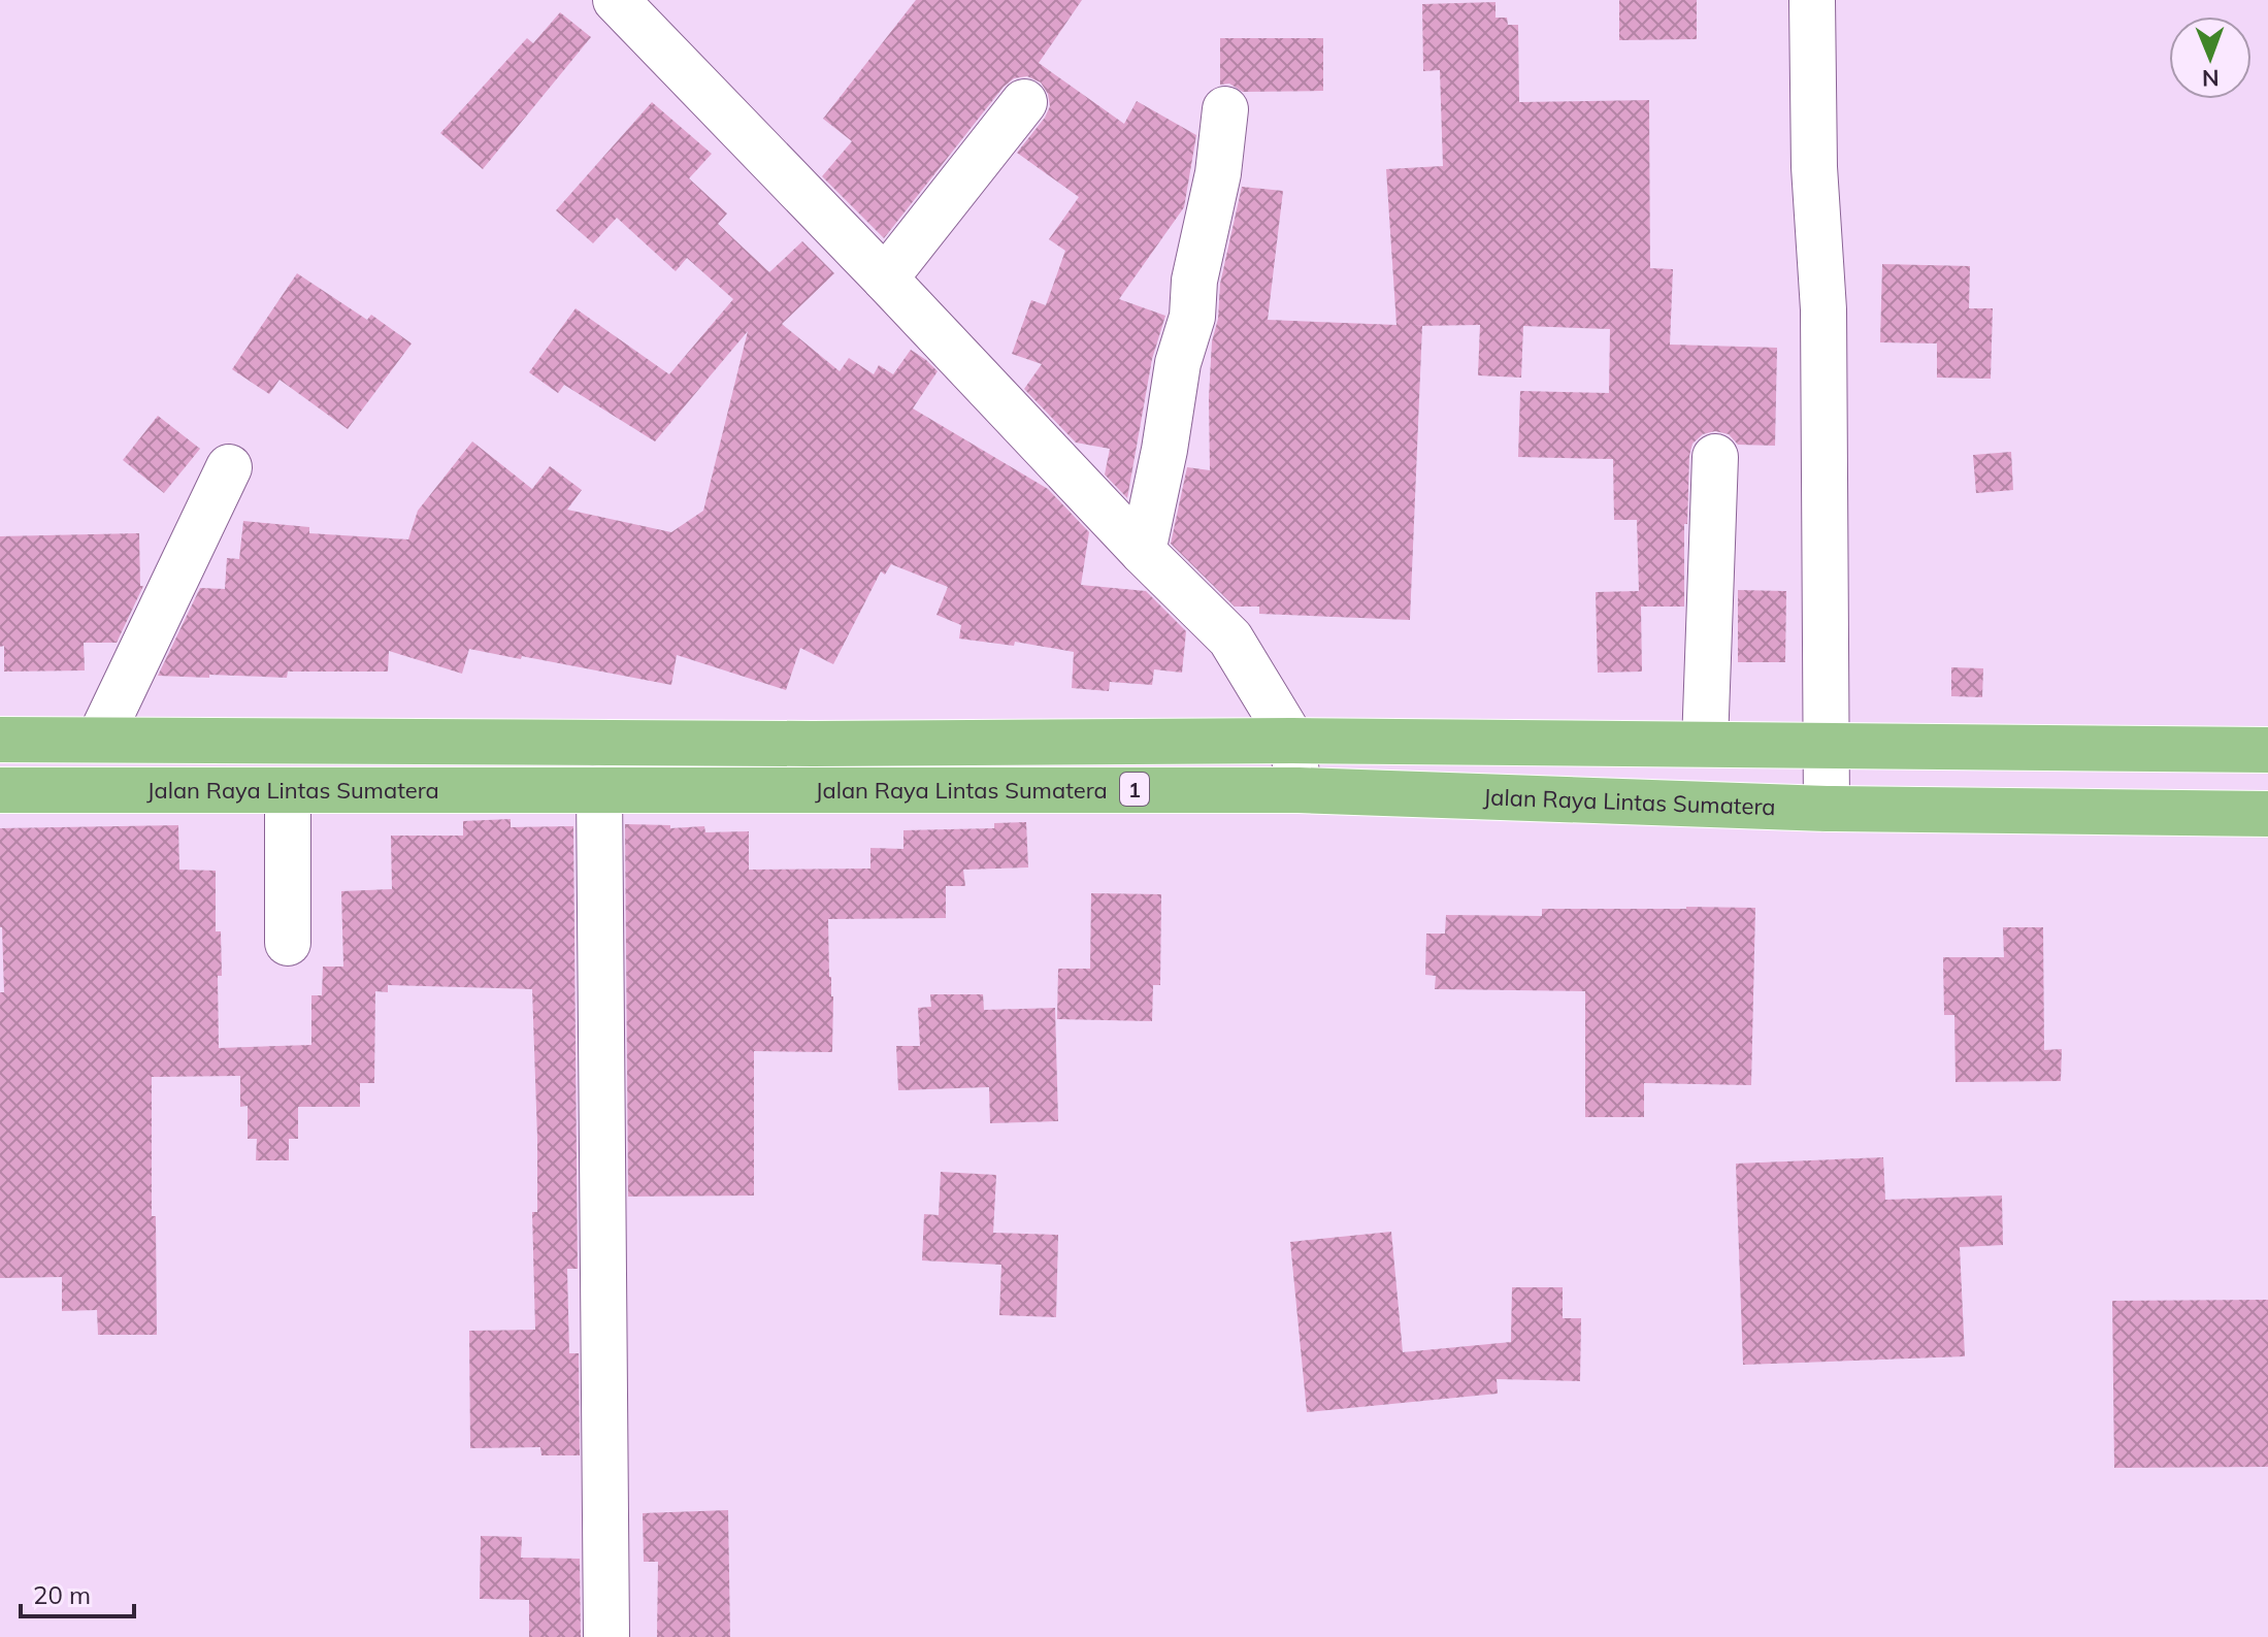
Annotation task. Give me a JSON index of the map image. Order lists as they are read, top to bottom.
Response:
{
  "streets": {
    "highway": ["Jalan Raya Lintas Sumatera", "1"]
  },
  "scale_bar": "20 m",
  "north": "bottom"
}
